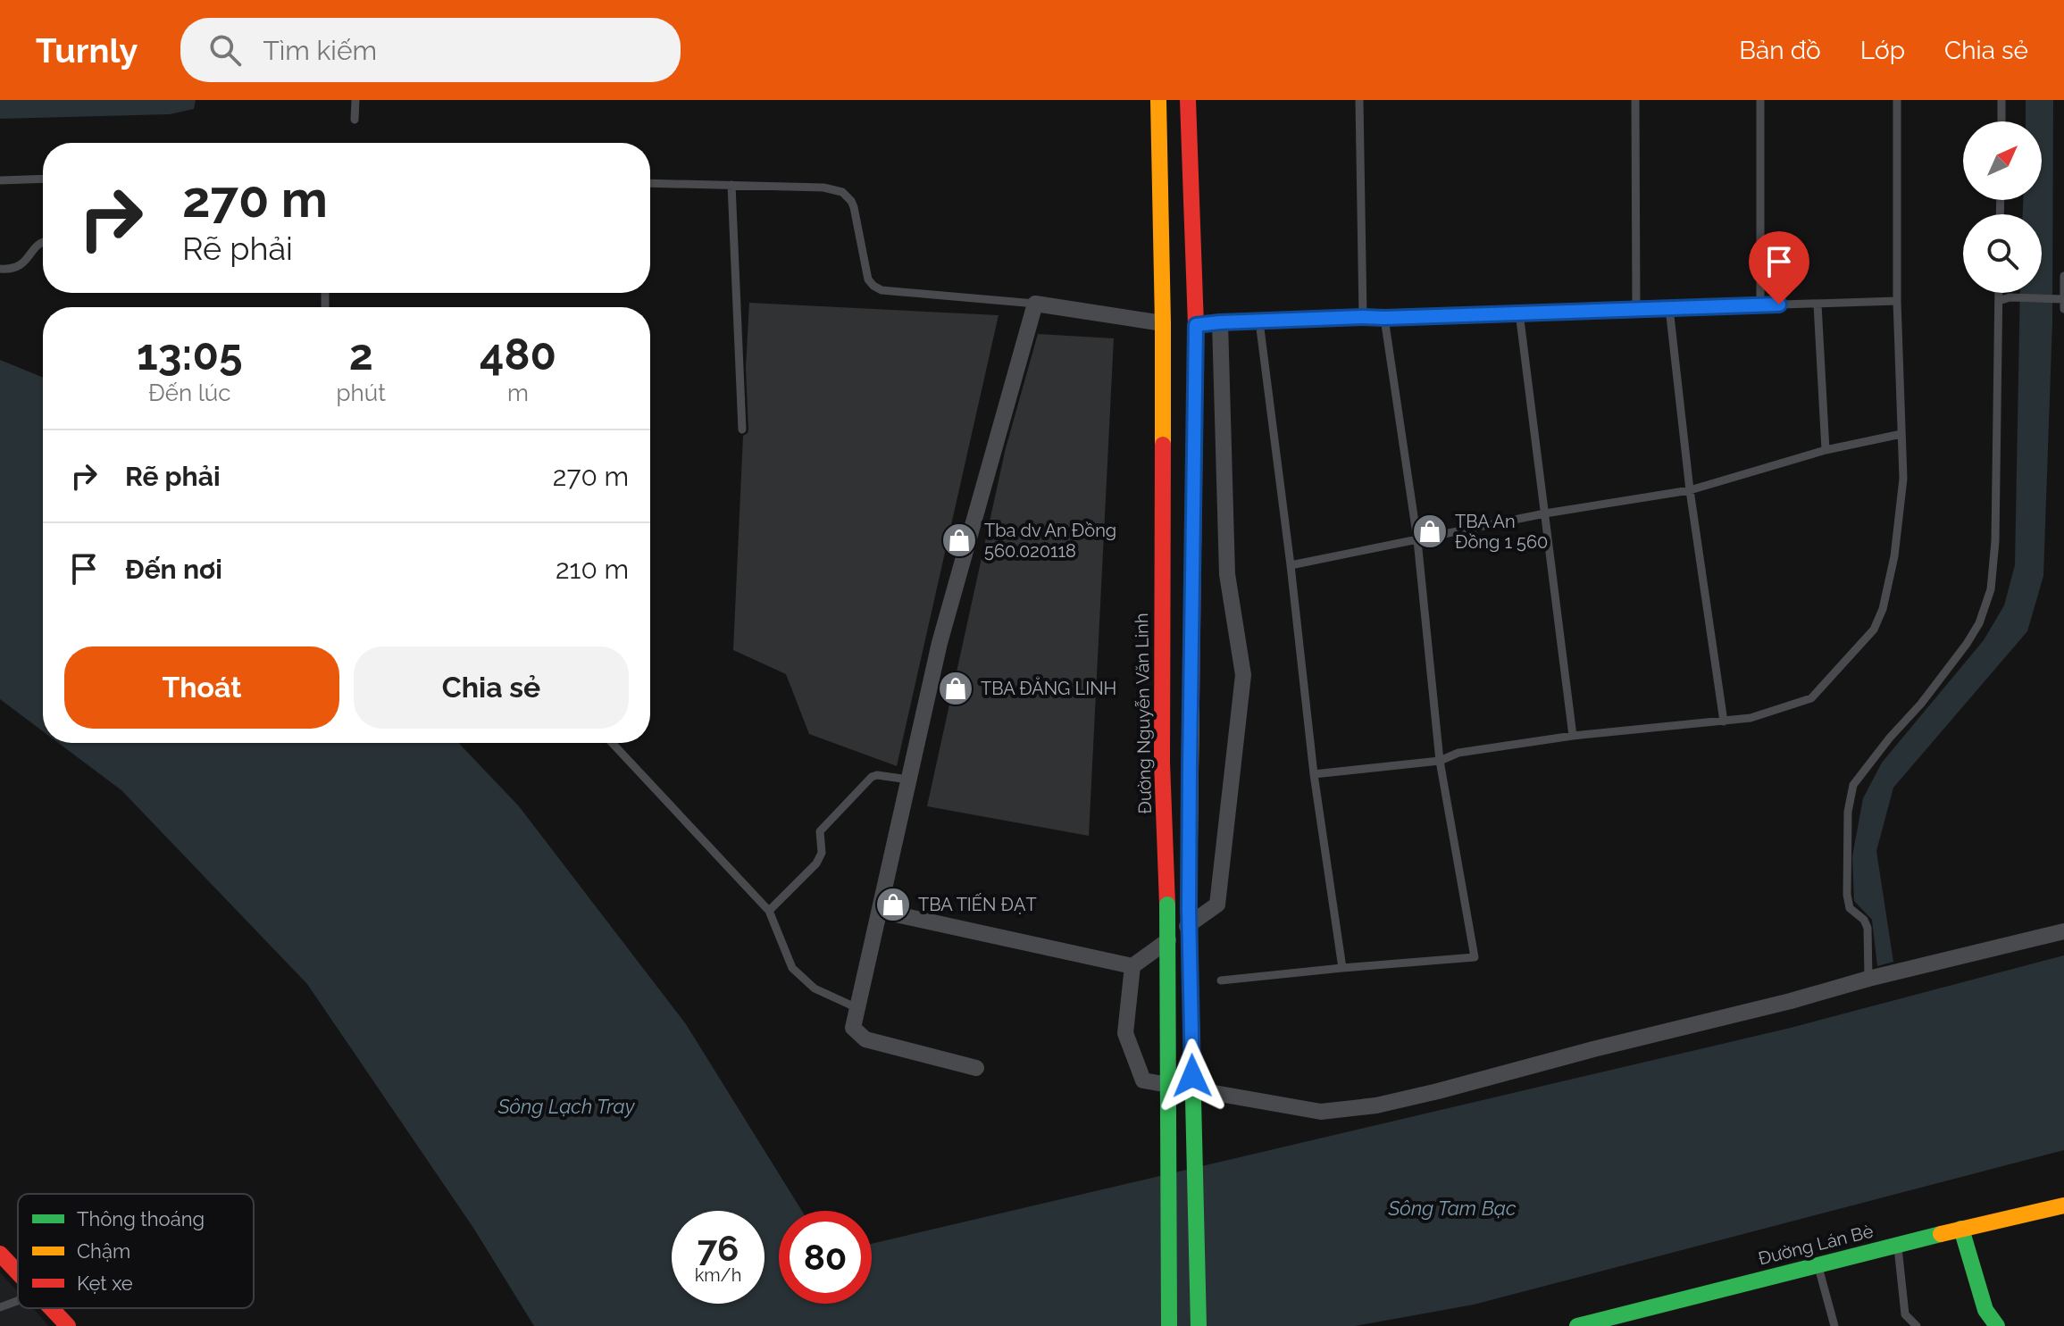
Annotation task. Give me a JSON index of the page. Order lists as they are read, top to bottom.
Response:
{
  "streets": {
    "main road": ["Đường Nguyễn Văn Linh", "Đường Lán Bè"]
  },
  "water": ["Sông Lạch Tray", "Sông Tam Bạc"],
  "places": {
    "shop": [
      "TBA An Đồng 1 560",
      "Tba dv An Đồng 560.020118",
      "TBA ĐĂNG LINH",
      "TBA TIẾN ĐẠT"
    ]
  },
  "legend": ["Thông thoáng", "Chậm", "Kẹt xe"],
  "north": "top right",
  "page": {
    "header": "Turnly",
    "search": "Tìm kiếm",
    "nav": ["Bản đồ", "Lớp", "Chia sẻ"],
    "turn": ["270 m", "Rẽ phải"],
    "eta": [
      "13:05",
      "Đến lúc",
      "2",
      "phút",
      "480",
      "m"
    ],
    "list": [
      {
        "name": "Rẽ phải",
        "value": "270 m"
      },
      {
        "name": "Đến nơi",
        "value": "210 m"
      }
    ],
    "buttons": ["Thoát", "Chia sẻ"],
    "speed": "76 km/h",
    "limit": "80"
  }
}
